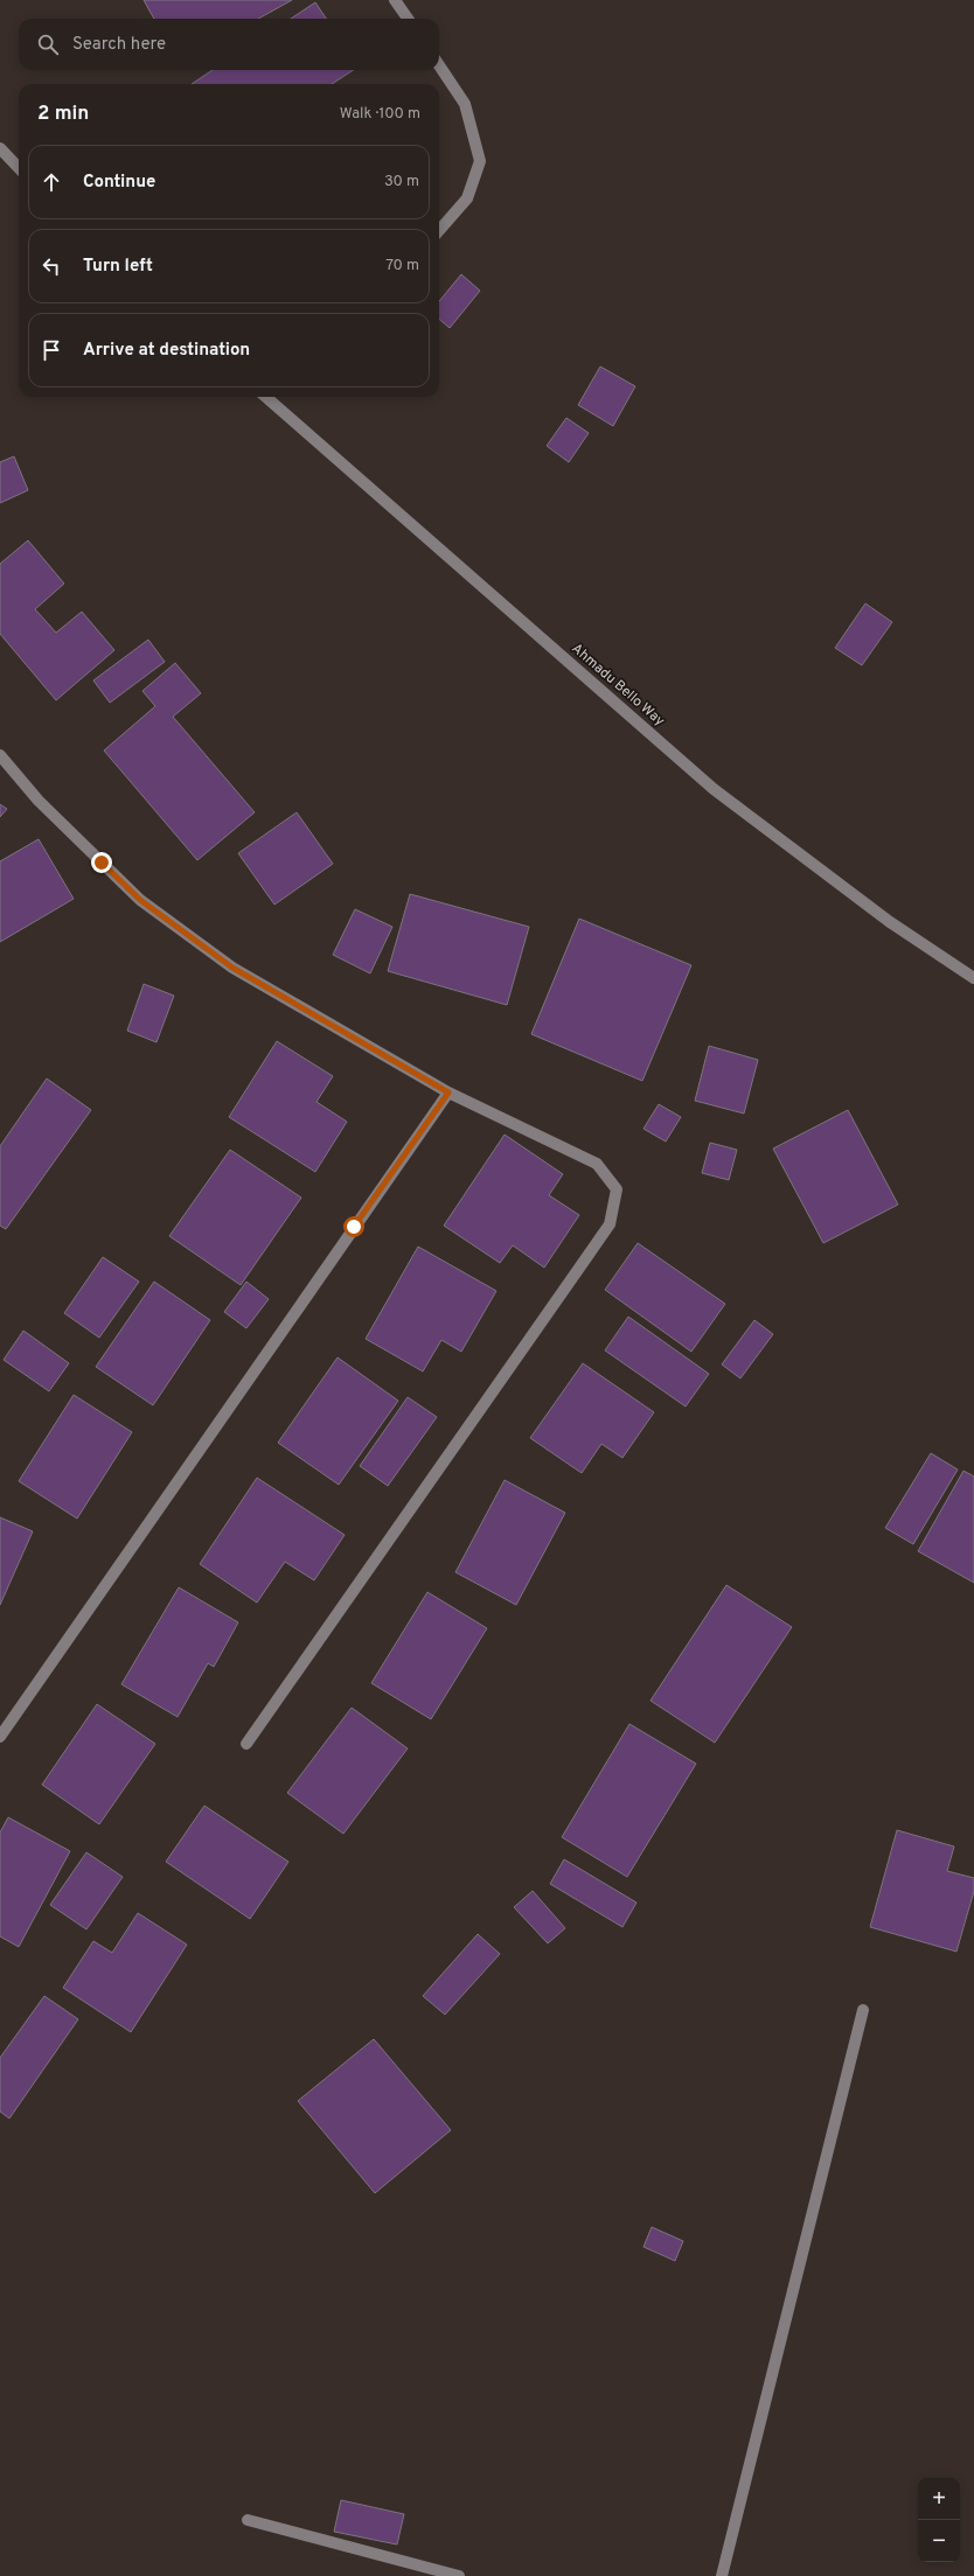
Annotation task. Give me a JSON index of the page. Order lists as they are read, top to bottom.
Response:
{
  "streets": {
    "street": ["Ahmadu Bello Way"]
  },
  "page": {
    "search": "Search here",
    "heading": ["2 min", "Walk · 100 m"],
    "list": [
      ["Continue", "30 m"],
      ["Turn left", "70 m"],
      "Arrive at destination"
    ],
    "map_buttons": ["+", "−"]
  }
}
